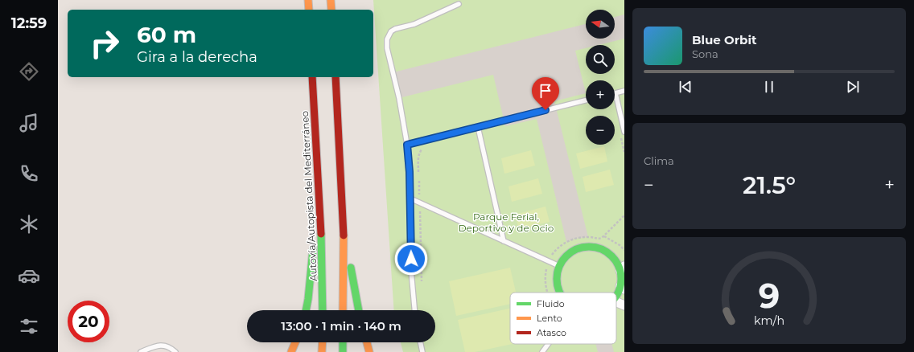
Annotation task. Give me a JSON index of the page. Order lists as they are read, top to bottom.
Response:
{
  "streets": {
    "main road": ["Autovía/Autopista del Mediterráneo"]
  },
  "parks": ["Parque Ferial, Deportivo y de Ocio"],
  "legend": ["Fluido", "Lento", "Atasco"],
  "north": "left",
  "page": {
    "tabs": "12:59",
    "map_buttons": ["+", "−"],
    "turn": ["60 m", "Gira a la derecha"],
    "song": ["Blue Orbit", "Sona"],
    "tile": "Clima",
    "heat": ["−", "21.5°", "+"],
    "limit": "20",
    "trip": "13:00 · 1 min · 140 m",
    "gauge": ["9", "km/h"]
  }
}
